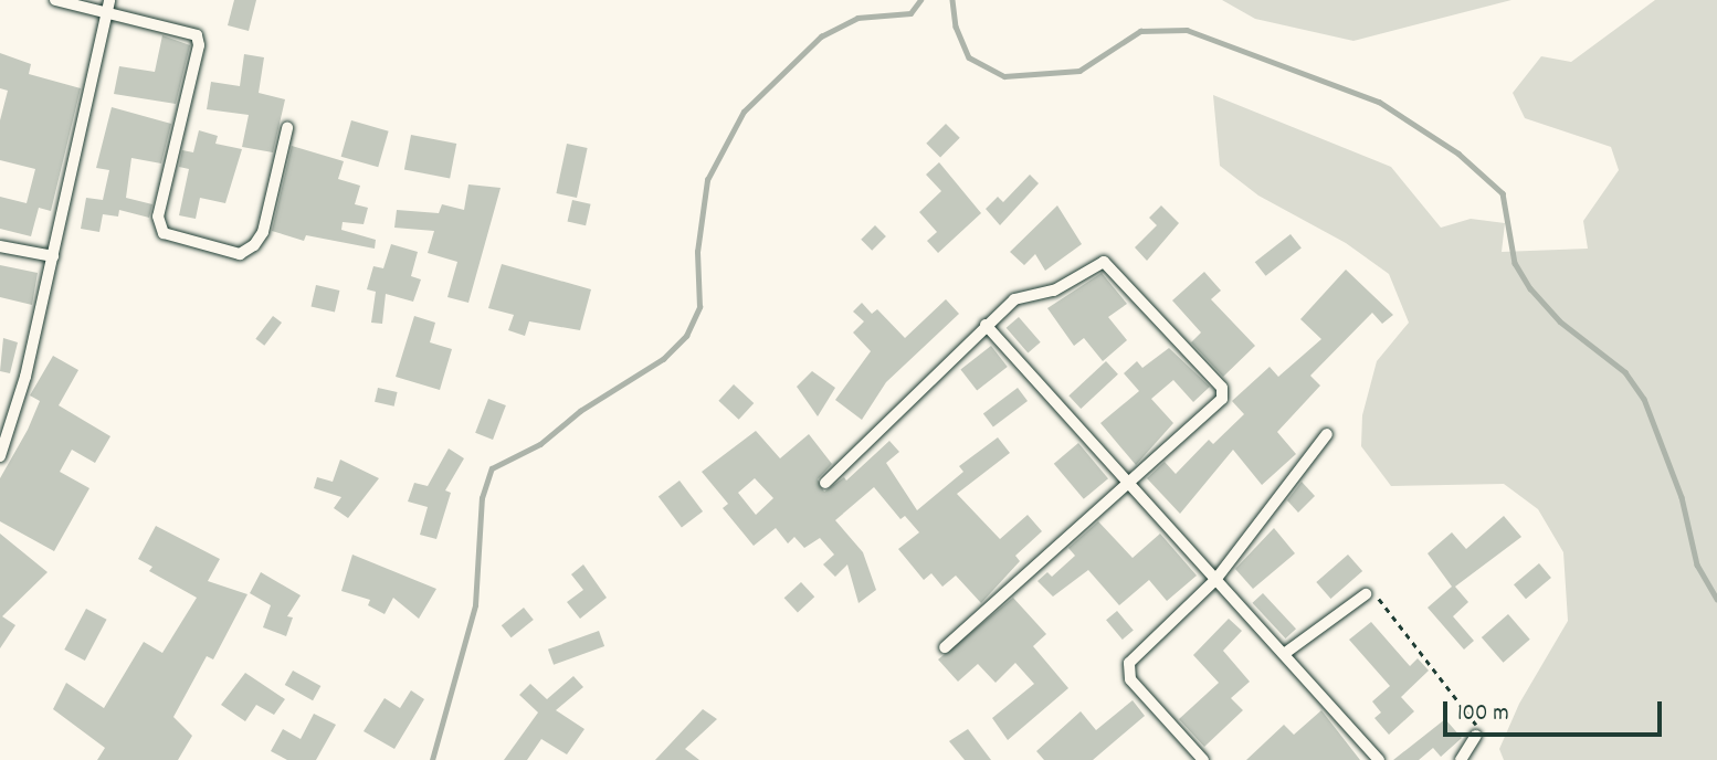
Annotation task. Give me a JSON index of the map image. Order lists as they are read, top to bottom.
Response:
{
  "scale_bar": "100 m"
}
